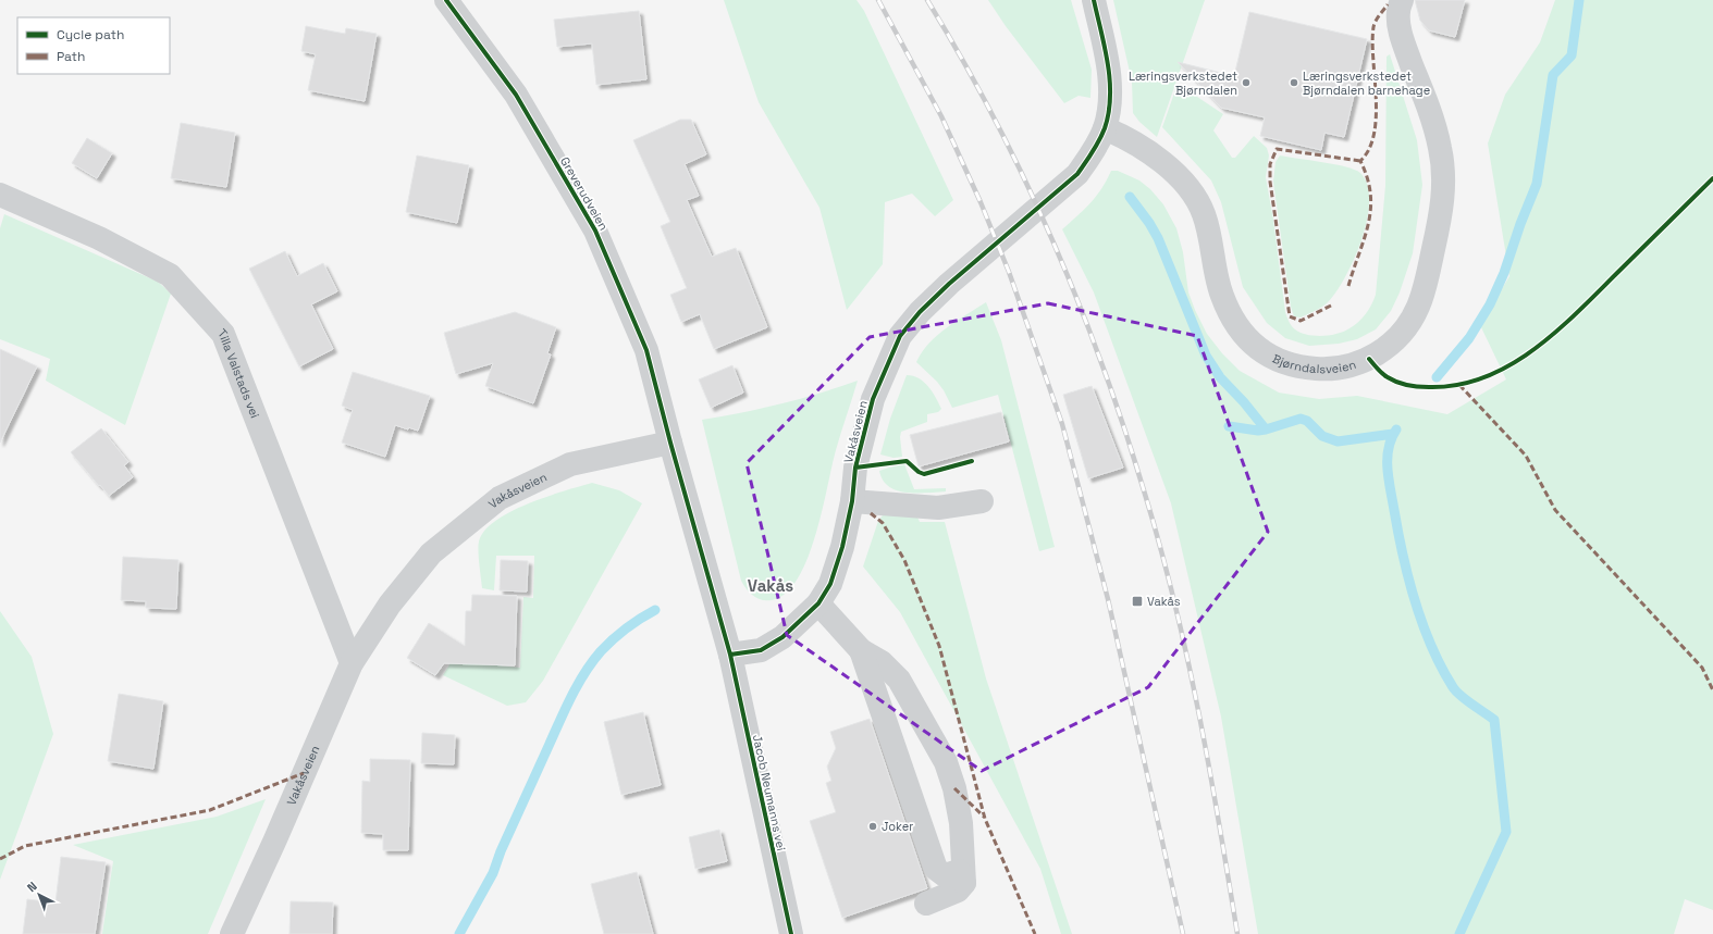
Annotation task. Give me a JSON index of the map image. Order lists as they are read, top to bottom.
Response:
{
  "streets": {
    "street": [
      "Greverudveien",
      "Bjørndalsveien",
      "Tilla Valstads vei",
      "Vakåsveien",
      "Jacob Neumanns vei"
    ]
  },
  "crossings": [
    ["Greverudveien", "Vakåsveien"],
    ["Bjørndalsveien", "Vakåsveien"],
    ["Tilla Valstads vei", "Vakåsveien"],
    ["Vakåsveien", "Jacob Neumanns vei"]
  ],
  "districts": ["Vakås"],
  "places": {
    "other": ["Læringsverkstedet Bjørndalen", "Læringsverkstedet Bjørndalen barnehage", "Joker"],
    "transit": ["Vakås"]
  },
  "legend": ["Cycle path", "Path"],
  "north": "top left"
}
